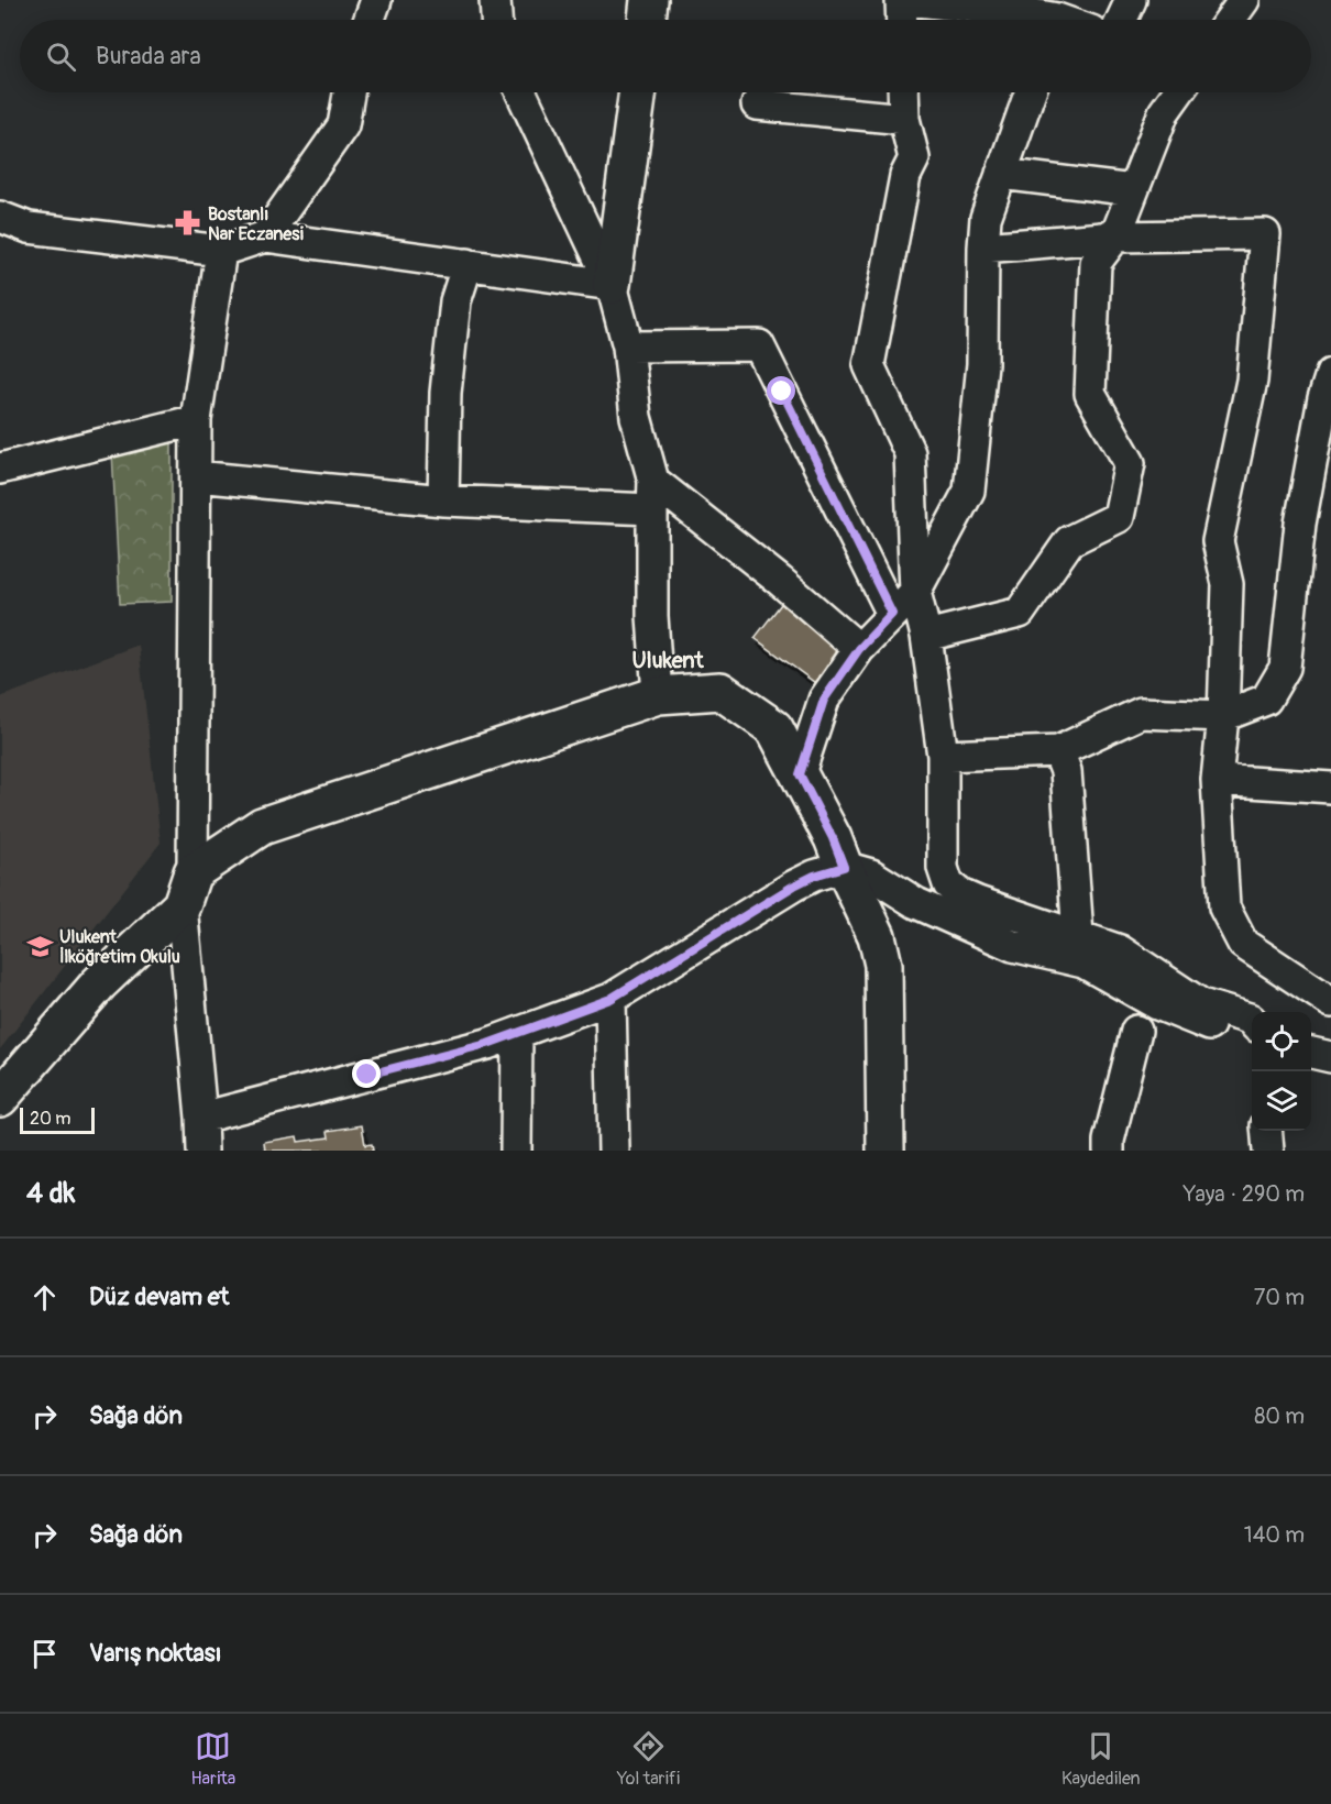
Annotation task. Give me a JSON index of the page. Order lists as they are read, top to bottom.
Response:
{
  "districts": ["Ulukent"],
  "places": {
    "pharmacy": ["Bostanlı Nar Eczanesi"],
    "school or university": ["Ulukent İlköğretim Okulu"]
  },
  "scale_bar": "20 m",
  "page": {
    "search": "Burada ara",
    "scale": "20 m",
    "heading": ["4 dk", "Yaya · 290 m"],
    "list": [
      ["Düz devam et", "70 m"],
      ["Sağa dön", "80 m"],
      ["Sağa dön", "140 m"],
      "Varış noktası"
    ],
    "nav": ["Harita", "Yol tarifi", "Kaydedilen"]
  }
}
